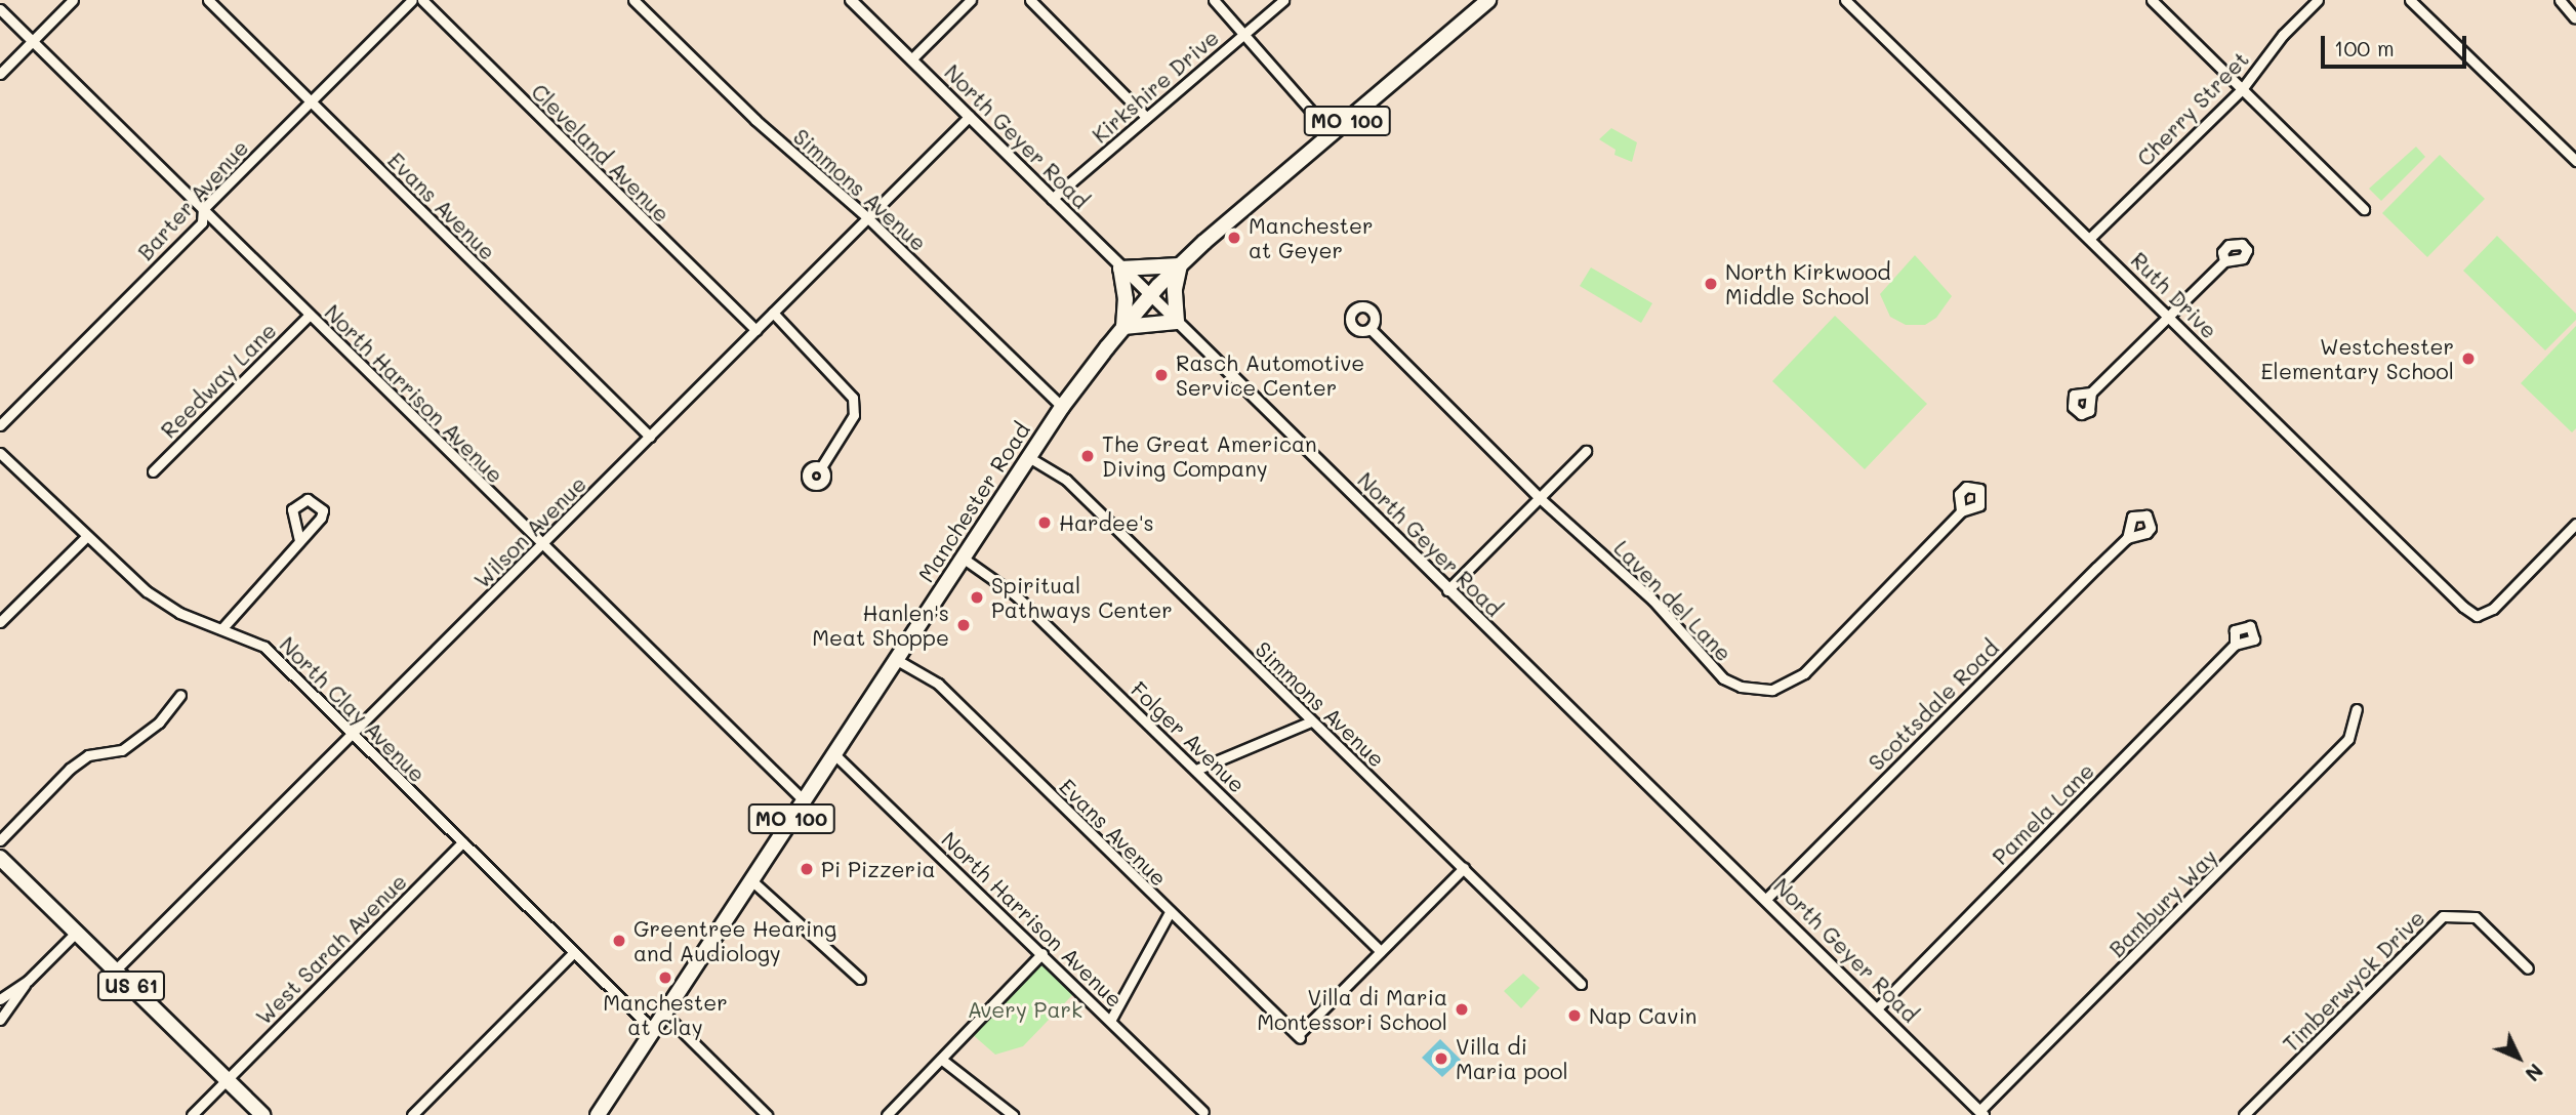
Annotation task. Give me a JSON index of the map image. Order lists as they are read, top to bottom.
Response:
{
  "streets": {
    "main road": ["MO 100", "Manchester Road", "US 61"],
    "street": [
      "Kirkshire Drive",
      "Cherry Street",
      "North Geyer Road",
      "Cleveland Avenue",
      "Simmons Avenue",
      "Barter Avenue",
      "Evans Avenue",
      "Ruth Drive",
      "Reedway Lane",
      "North Harrison Avenue",
      "Wilson Avenue",
      "Laven del Lane",
      "Scottsdale Road",
      "North Clay Avenue",
      "Folger Avenue",
      "Pamela Lane",
      "Bambury Way",
      "West Sarah Avenue",
      "Timberwyck Drive"
    ]
  },
  "crossings": [
    ["Kirkshire Drive", "North Geyer Road"],
    ["Cherry Street", "Ruth Drive"],
    ["North Geyer Road", "Manchester Road"],
    ["North Geyer Road", "Wilson Avenue"],
    ["North Geyer Road", "Scottsdale Road"],
    ["North Geyer Road", "Pamela Lane"],
    ["North Geyer Road", "Bambury Way"],
    ["Cleveland Avenue", "Wilson Avenue"],
    ["Simmons Avenue", "Manchester Road"],
    ["Simmons Avenue", "Wilson Avenue"],
    ["Barter Avenue", "Evans Avenue"],
    ["Barter Avenue", "North Harrison Avenue"],
    ["Evans Avenue", "Manchester Road"],
    ["Evans Avenue", "Wilson Avenue"],
    ["Evans Avenue", "Folger Avenue"],
    ["Reedway Lane", "North Harrison Avenue"],
    ["North Harrison Avenue", "Manchester Road"],
    ["North Harrison Avenue", "Wilson Avenue"],
    ["Manchester Road", "North Clay Avenue"],
    ["Manchester Road", "Folger Avenue"],
    ["Wilson Avenue", "North Clay Avenue"],
    ["Wilson Avenue", "US 61"],
    ["North Clay Avenue", "West Sarah Avenue"],
    ["West Sarah Avenue", "US 61"]
  ],
  "parks": ["Avery Park"],
  "places": [
    "Manchester at Geyer",
    "North Kirkwood Middle School",
    "Westchester Elementary School",
    "Rasch Automotive Service Center",
    "The Great American Diving Company",
    "Hardee's",
    "Spiritual Pathways Center",
    "Hanlen's Meat Shoppe",
    "Pi Pizzeria",
    "Greentree Hearing and Audiology",
    "Manchester at Clay",
    "Villa di Maria Montessori School",
    "Nap Cavin",
    "Villa di Maria pool"
  ],
  "scale_bar": "100 m",
  "north": "bottom right"
}
